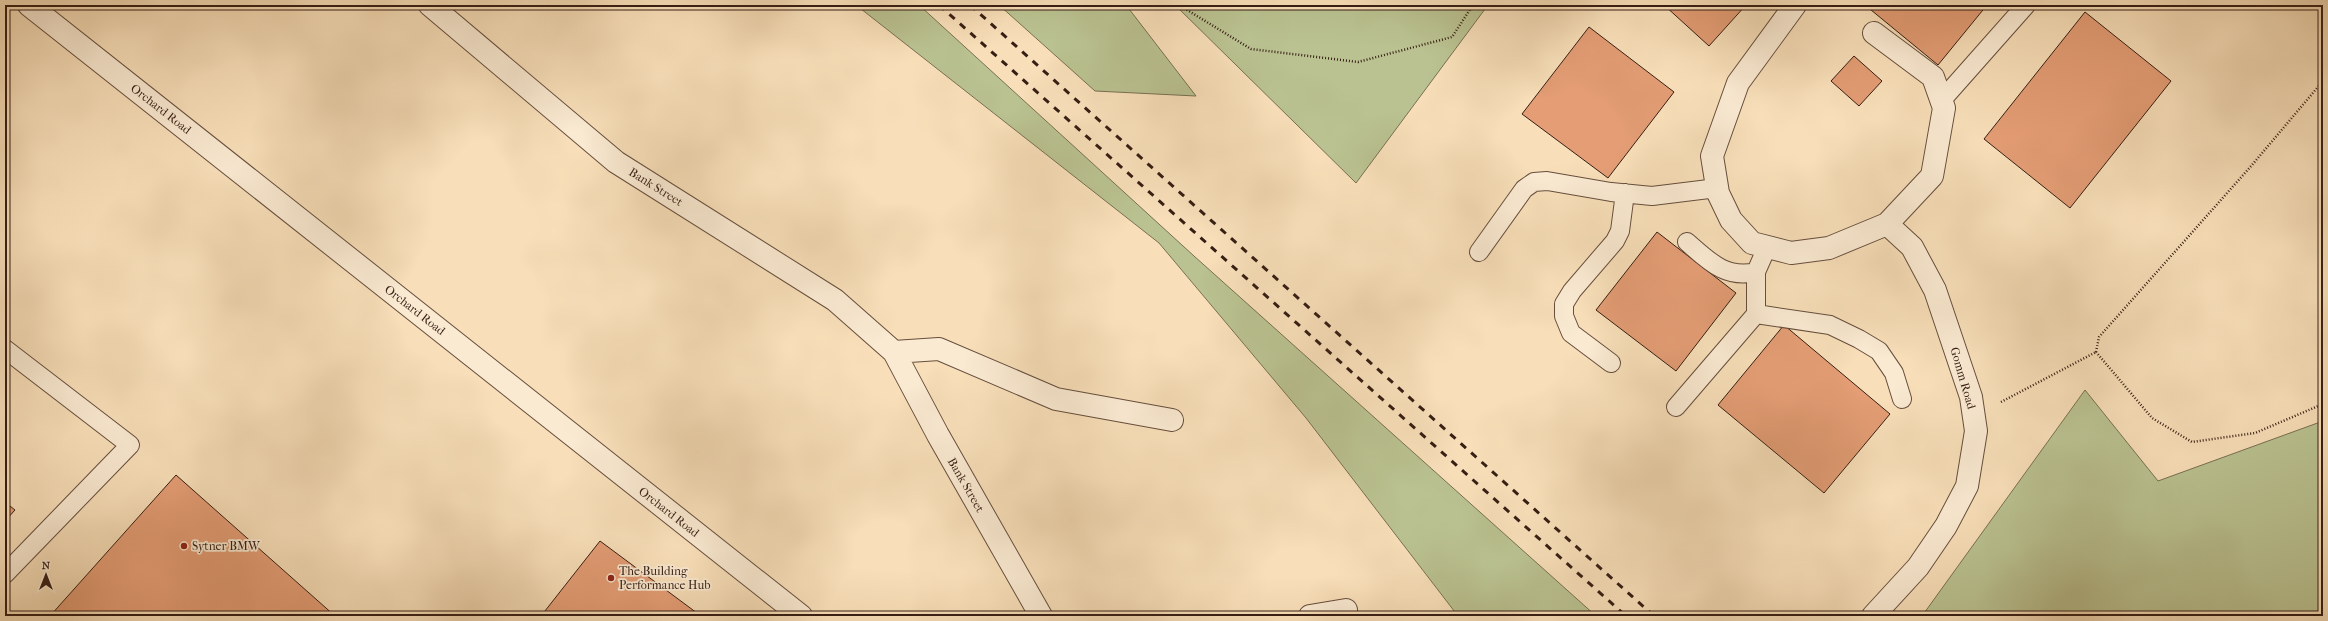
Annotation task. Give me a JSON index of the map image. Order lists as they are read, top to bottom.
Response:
{
  "streets": {
    "street": ["Orchard Road", "Bank Street", "Gomm Road"]
  },
  "places": ["Sytner BMW", "The Building Performance Hub"],
  "north": "top"
}
